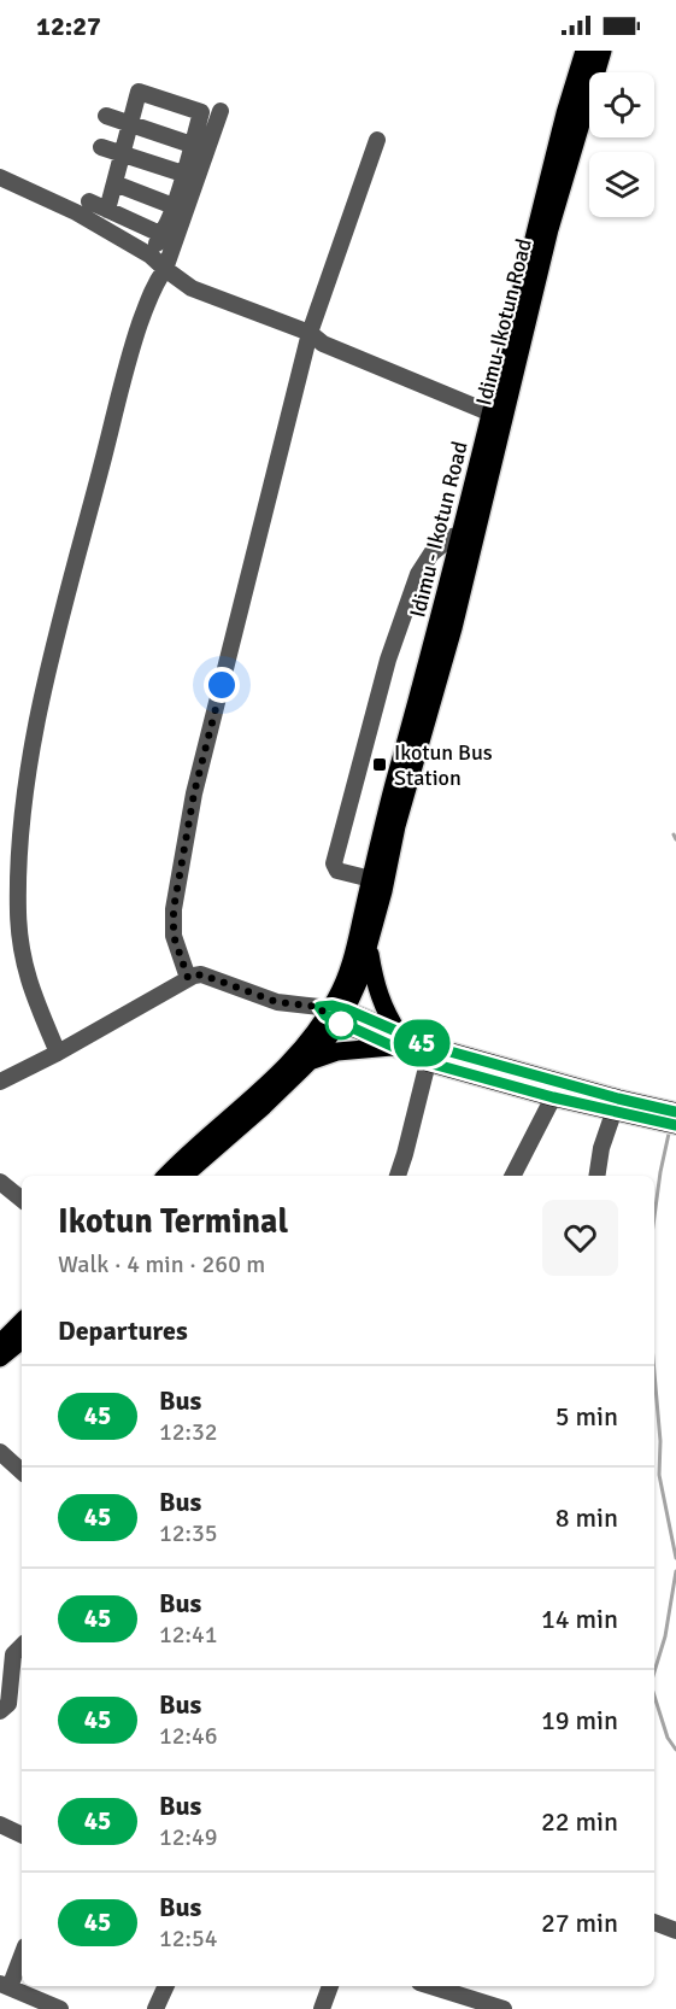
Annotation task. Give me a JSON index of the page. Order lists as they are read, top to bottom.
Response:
{
  "streets": {
    "main road": ["Idimu-Ikotun Road", "Idimu - Ikotun Road"]
  },
  "crossings": [
    ["Idimu-Ikotun Road", "Idimu - Ikotun Road"]
  ],
  "places": {
    "transit": ["Ikotun Bus Station"]
  },
  "lines": ["bus line 45"],
  "page": {
    "status": "12:27",
    "on_map": "45",
    "heading": [
      ["Ikotun Terminal", "Walk · 4 min · 260 m"],
      "Departures"
    ],
    "list": [
      {
        "mark": "45",
        "name": "Bus",
        "note": "12:32",
        "value": "5 min"
      },
      {
        "mark": "45",
        "name": "Bus",
        "note": "12:35",
        "value": "8 min"
      },
      {
        "mark": "45",
        "name": "Bus",
        "note": "12:41",
        "value": "14 min"
      },
      {
        "mark": "45",
        "name": "Bus",
        "note": "12:46",
        "value": "19 min"
      },
      {
        "mark": "45",
        "name": "Bus",
        "note": "12:49",
        "value": "22 min"
      },
      {
        "mark": "45",
        "name": "Bus",
        "note": "12:54",
        "value": "27 min"
      }
    ]
  }
}
